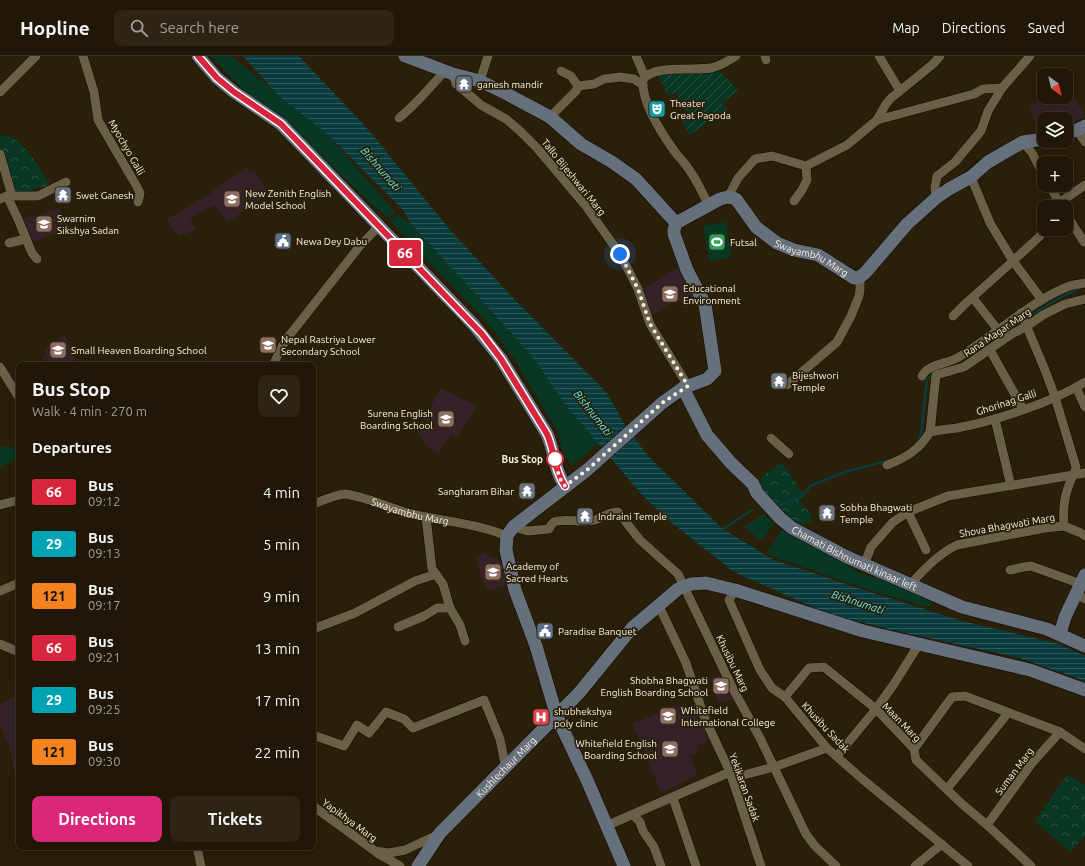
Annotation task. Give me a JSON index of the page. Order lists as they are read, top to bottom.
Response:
{
  "streets": {
    "main road": ["Swayambhu Marg", "Chamati Bishnumati kinaar left", "Kushlechaur Marg"],
    "street": [
      "Myochyo Galli",
      "Tallo Bijeshwari Marg",
      "Rana Magar Marg",
      "Ghorinag Galli",
      "Shova Bhagwati Marg",
      "Khusibu Marg",
      "Maan Marg",
      "Khusibu Sadak",
      "Suman Marg",
      "Yekikaran Sadak",
      "Yapikhya Marg"
    ]
  },
  "crossings": [
    ["Tallo Bijeshwari Marg", "Chamati Bishnumati kinaar left"],
    ["Swayambhu Marg", "Khusibu Marg"],
    ["Swayambhu Marg", "Kushlechaur Marg"],
    ["Rana Magar Marg", "Ghorinag Galli"],
    ["Shova Bhagwati Marg", "Chamati Bishnumati kinaar left"],
    ["Khusibu Marg", "Kushlechaur Marg"],
    ["Maan Marg", "Khusibu Sadak"],
    ["Maan Marg", "Suman Marg"],
    ["Kushlechaur Marg", "Yekikaran Sadak"],
    ["Kushlechaur Marg", "Yapikhya Marg"]
  ],
  "water": ["Bishnumati"],
  "places": {
    "temple": [
      "ganesh mandir",
      "Swet Ganesh",
      "Bijeshwori Temple",
      "Sangharam Bihar",
      "Sobha Bhagwati Temple",
      "Indraini Temple"
    ],
    "theatre": ["Theater Great Pagoda"],
    "school or university": [
      "New Zenith English Model School",
      "Swarnim Sikshya Sadan",
      "Educational Environment",
      "Nepal Rastriya Lower Secondary School",
      "Small Heaven Boarding School",
      "Surena English Boarding School",
      "Academy of Sacred Hearts",
      "Shobha Bhagwati English Boarding School",
      "Whitefield International College",
      "Whitefield English Boarding School"
    ],
    "public building": ["Newa Dey Dabu", "Paradise Banquet"],
    "sports": ["Futsal"],
    "other": ["Bus Stop"],
    "hospital": ["shubhekshya poly clinic"]
  },
  "lines": ["bus line 66"],
  "north": "bottom right",
  "page": {
    "header": "Hopline",
    "search": "Search here",
    "nav": ["Map", "Directions", "Saved"],
    "on_map": "66",
    "map_buttons": ["+", "−"],
    "heading": [
      ["Bus Stop", "Walk · 4 min · 270 m"],
      "Departures"
    ],
    "list": [
      {
        "mark": "66",
        "name": "Bus",
        "note": "09:12",
        "value": "4 min"
      },
      {
        "mark": "29",
        "name": "Bus",
        "note": "09:13",
        "value": "5 min"
      },
      {
        "mark": "121",
        "name": "Bus",
        "note": "09:17",
        "value": "9 min"
      },
      {
        "mark": "66",
        "name": "Bus",
        "note": "09:21",
        "value": "13 min"
      },
      {
        "mark": "29",
        "name": "Bus",
        "note": "09:25",
        "value": "17 min"
      },
      {
        "mark": "121",
        "name": "Bus",
        "note": "09:30",
        "value": "22 min"
      }
    ],
    "buttons": ["Directions", "Tickets"]
  }
}
